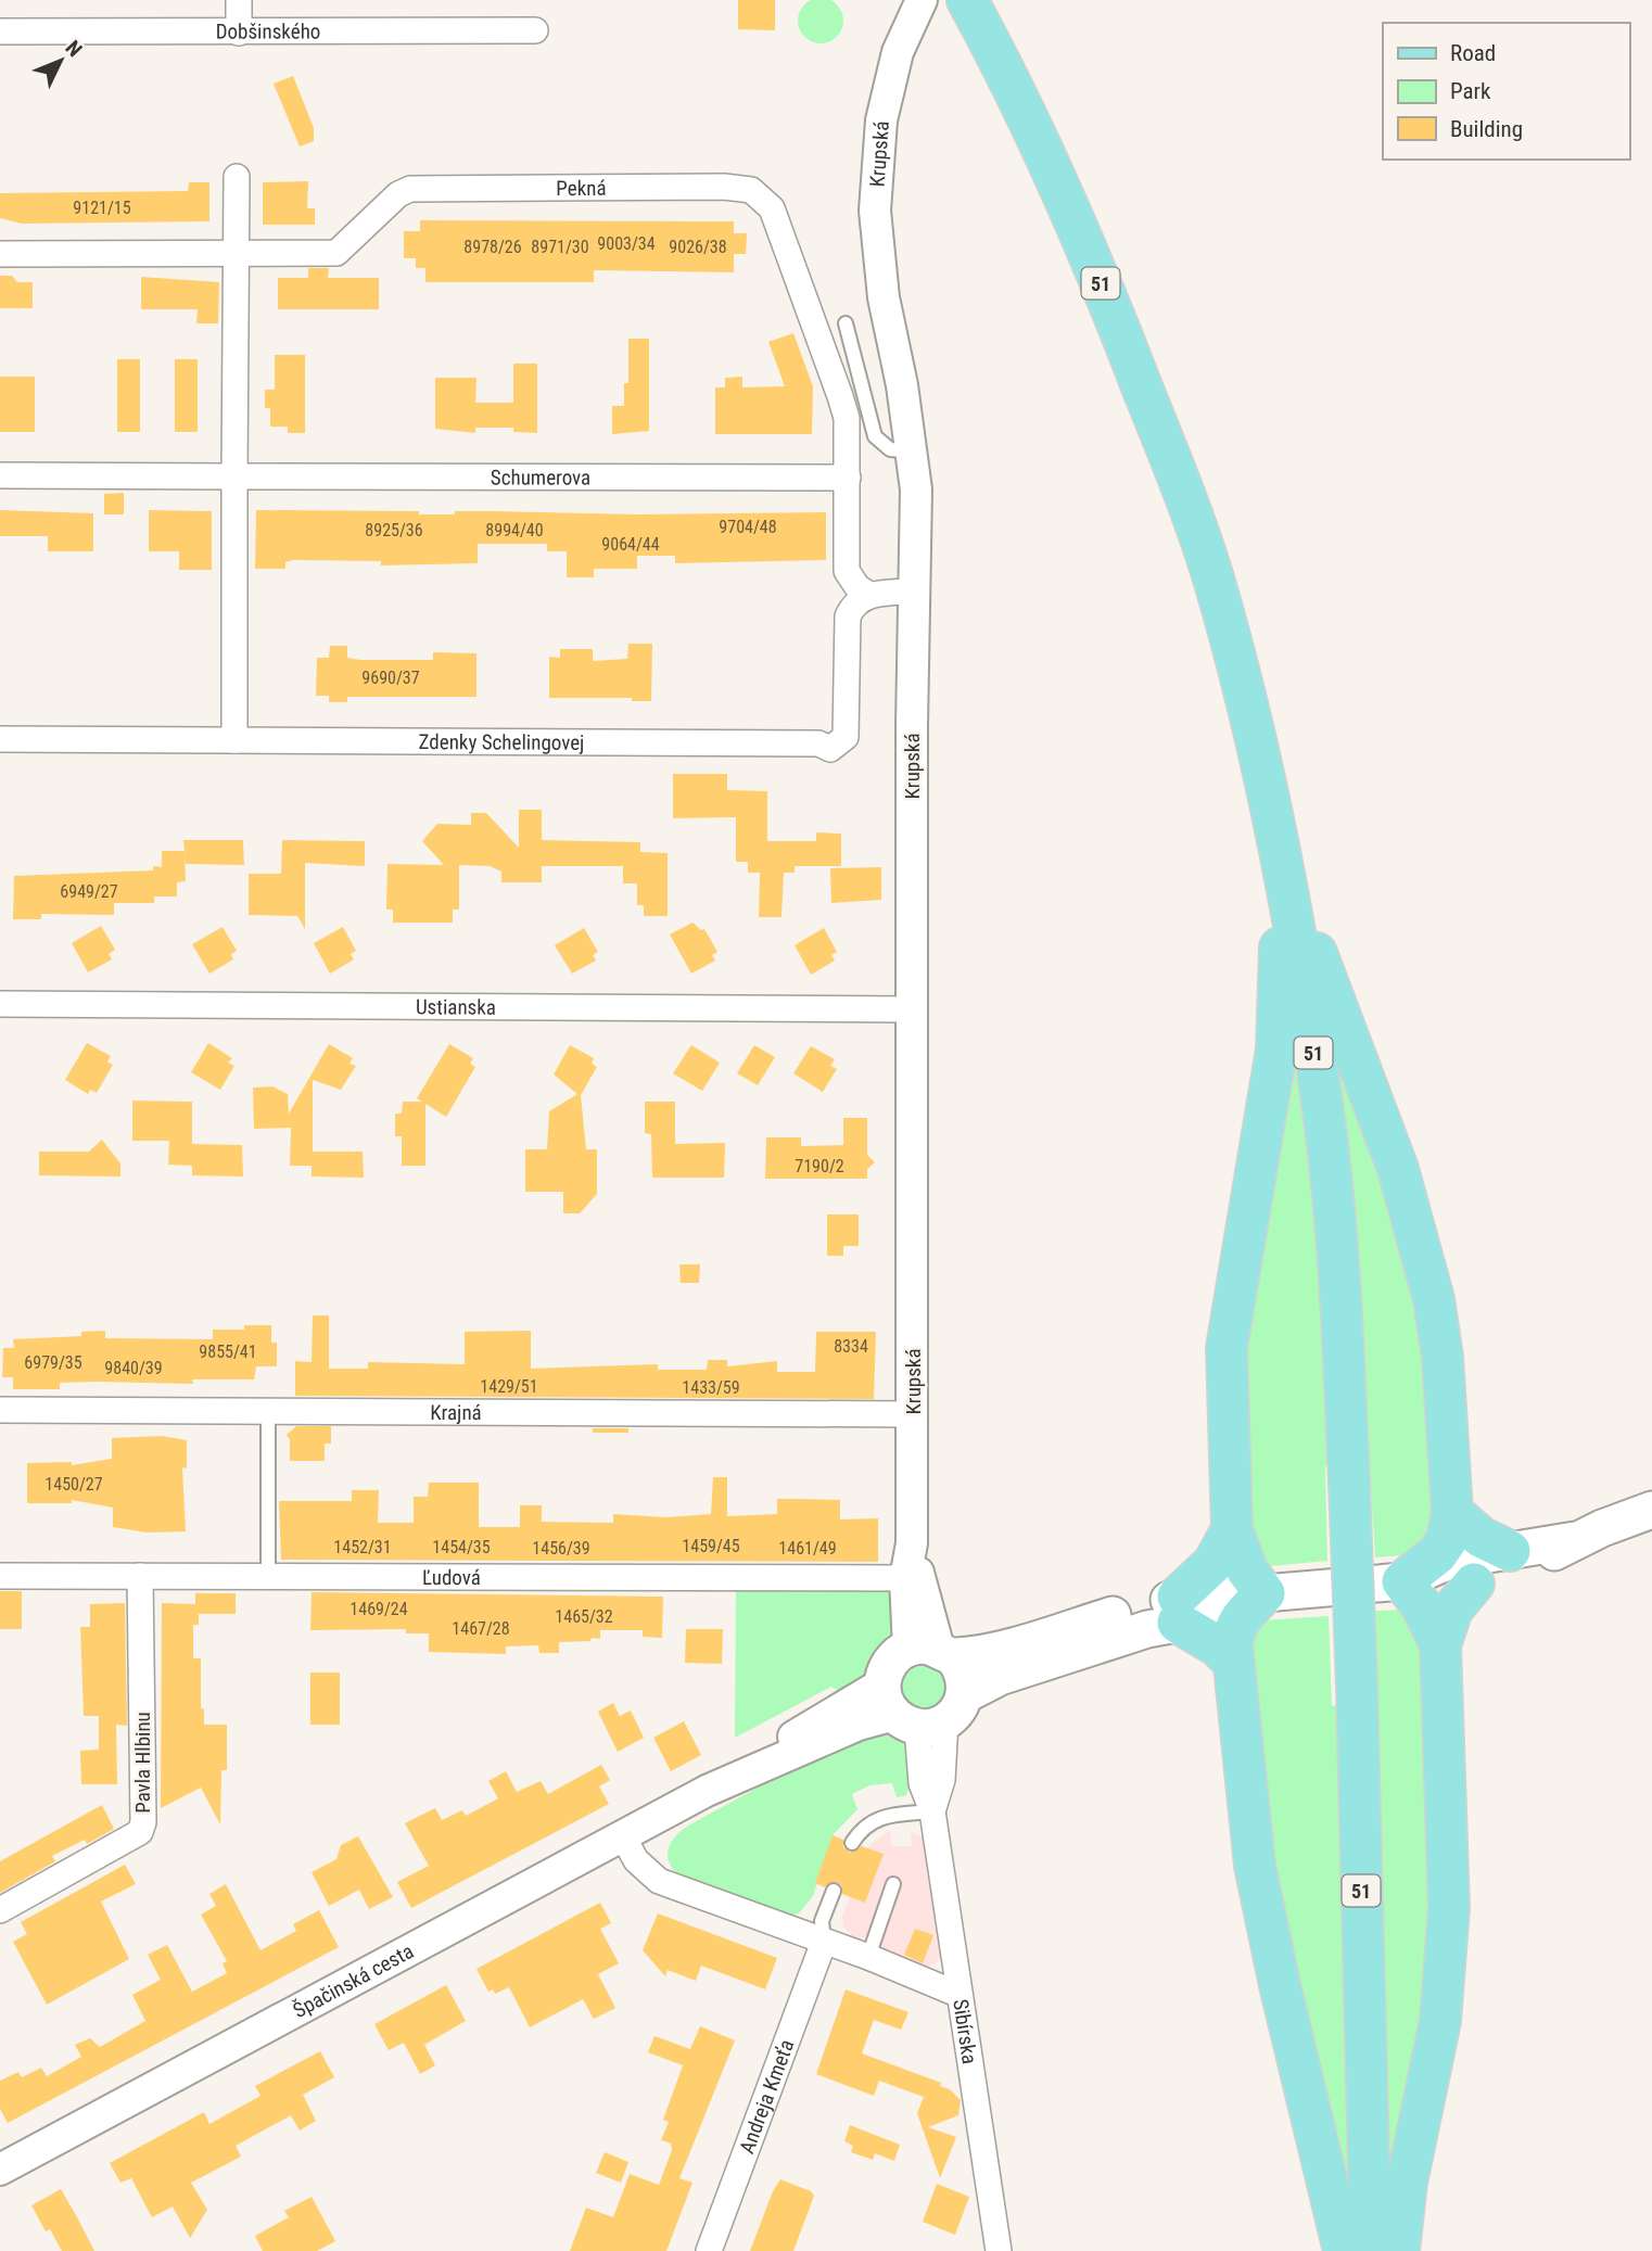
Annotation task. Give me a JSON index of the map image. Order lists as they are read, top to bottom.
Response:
{
  "streets": {
    "main road": ["51"],
    "street": [
      "Dobšinského",
      "Krupská",
      "Pekná",
      "Schumerova",
      "Zdenky Schelingovej",
      "Ustianska",
      "Krajná",
      "Ľudová",
      "Pavla Hlbinu",
      "Špačinská cesta",
      "Sibírska",
      "Andreja Kmeťa"
    ]
  },
  "crossings": [
    ["Krupská", "Ustianska"],
    ["Krupská", "Krajná"],
    ["Krupská", "Ľudová"],
    ["Pekná", "Schumerova"],
    ["Pekná", "Zdenky Schelingovej"],
    ["Ľudová", "Pavla Hlbinu"],
    ["Špačinská cesta", "Sibírska"]
  ],
  "house_numbers": [
    "9121/15",
    "9003/34",
    "8978/26",
    "8971/30",
    "9026/38",
    "9704/48",
    "8925/36",
    "8994/40",
    "9064/44",
    "9690/37",
    "6949/27",
    "7190/2",
    "8334",
    "9855/41",
    "6979/35",
    "9840/39",
    "1429/51",
    "1433/59",
    "1450/27",
    "1459/45",
    "1452/31",
    "1454/35",
    "1456/39",
    "1461/49",
    "1469/24",
    "1465/32",
    "1467/28"
  ],
  "legend": ["Road", "Park", "Building"],
  "north": "top right"
}
